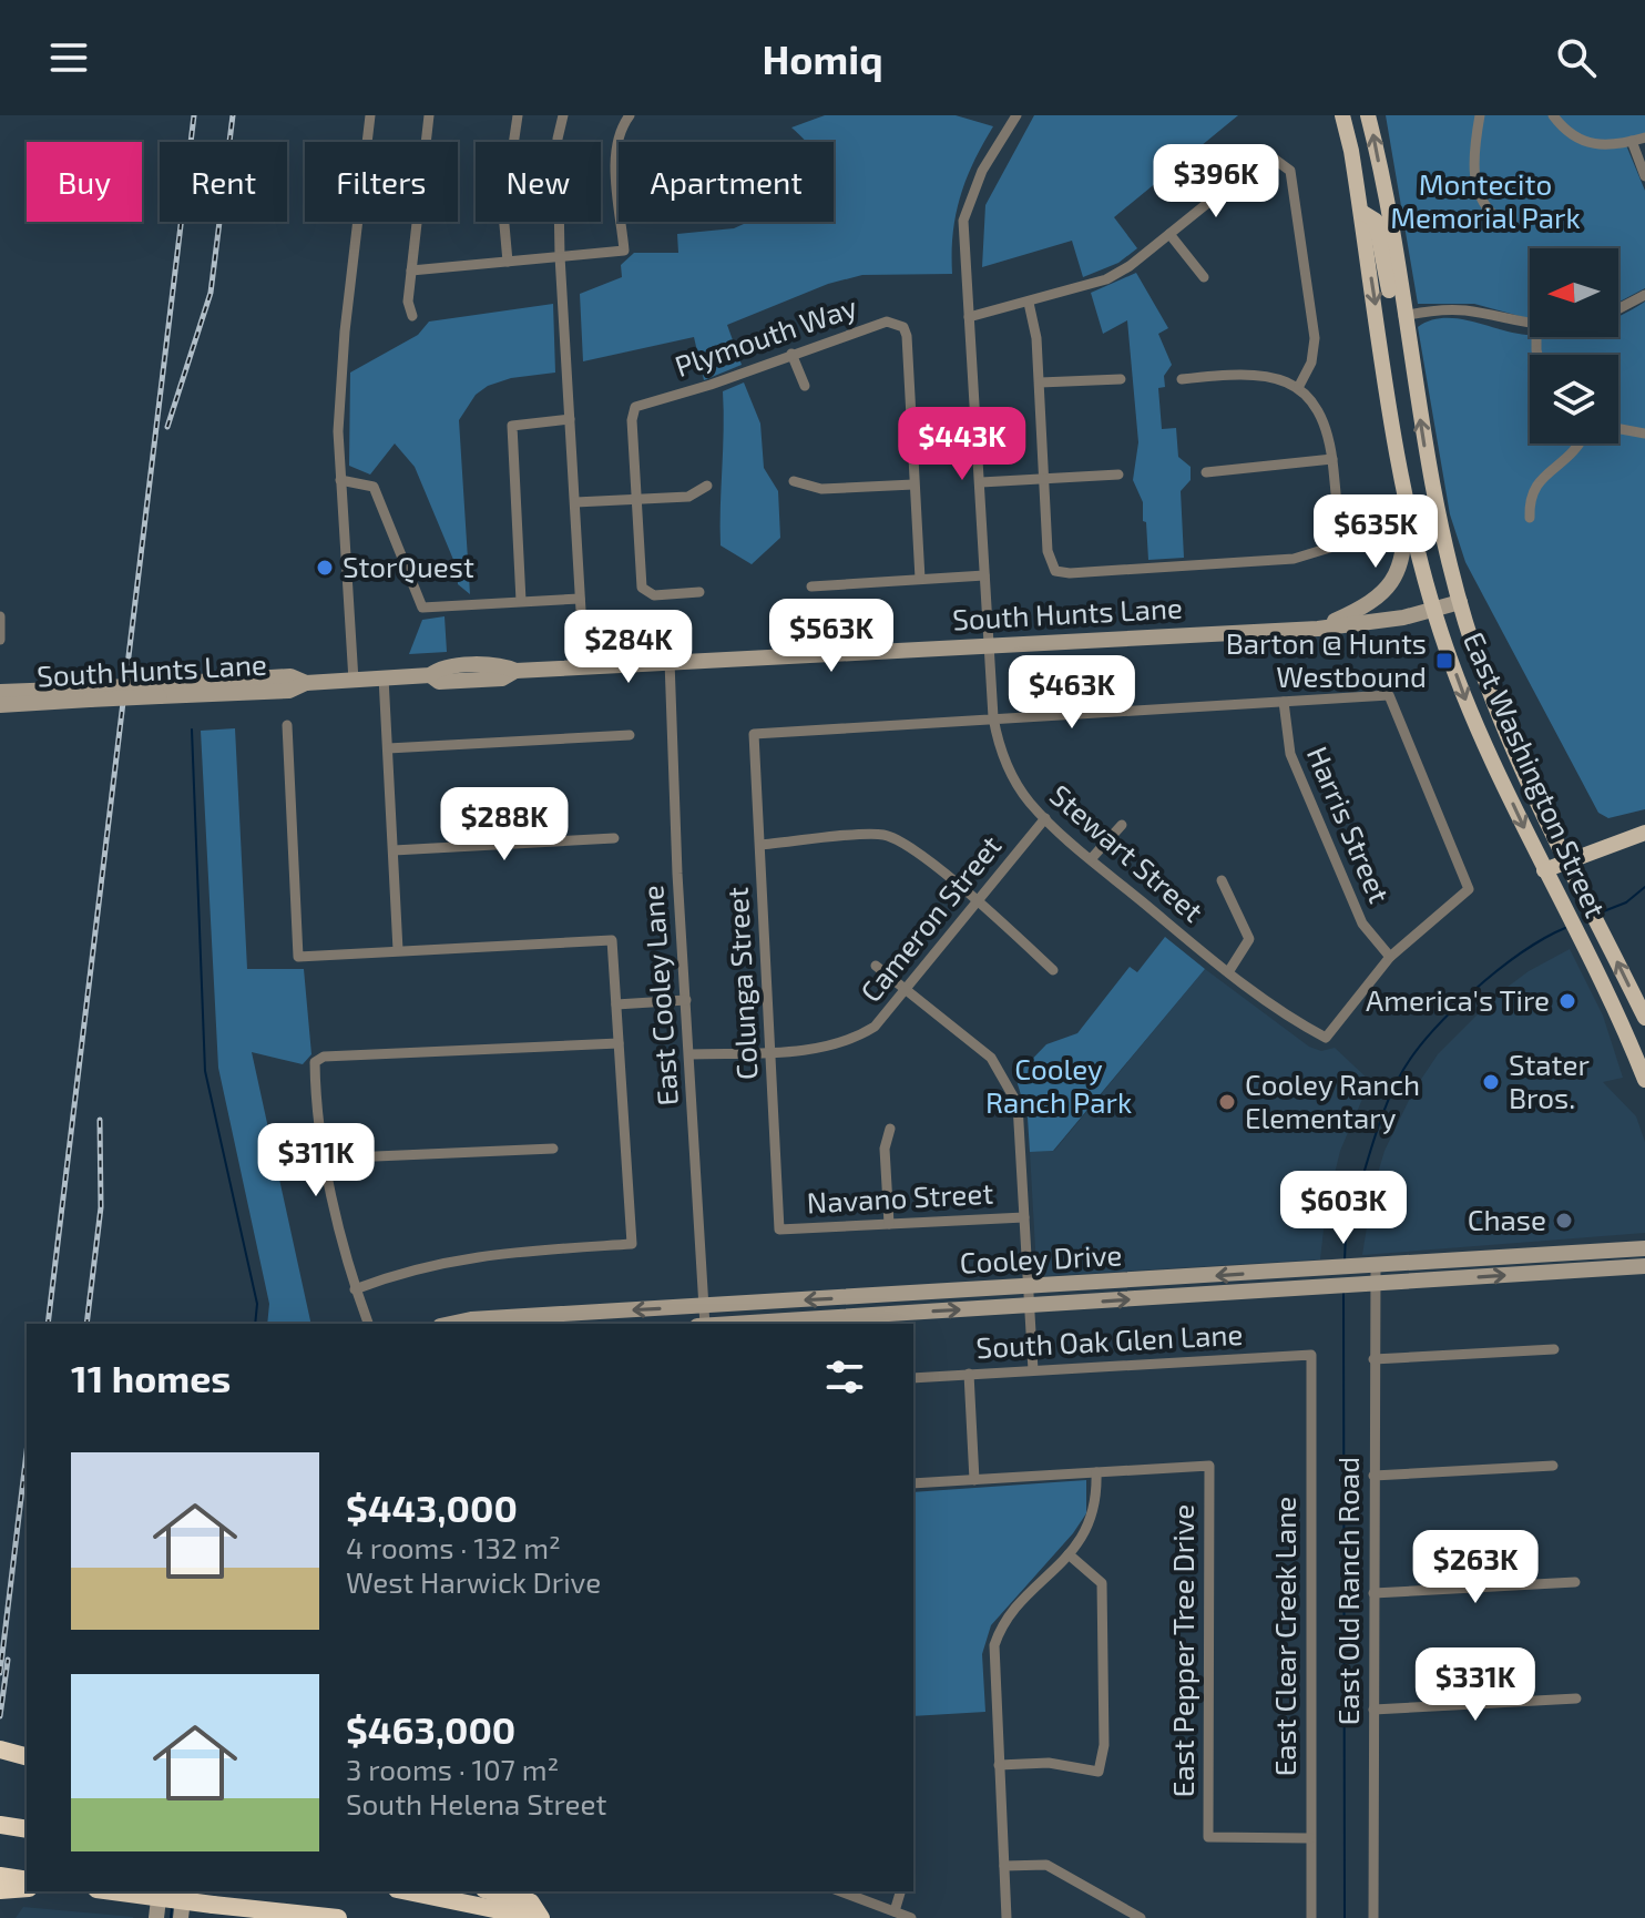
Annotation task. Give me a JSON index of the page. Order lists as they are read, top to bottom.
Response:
{
  "streets": {
    "main road": ["East Washington Street"],
    "street": [
      "Plymouth Way",
      "South Hunts Lane",
      "Harris Street",
      "Stewart Street",
      "Cameron Street",
      "Colunga Street",
      "East Cooley Lane",
      "Navano Street",
      "Cooley Drive",
      "South Oak Glen Lane",
      "East Old Ranch Road",
      "East Clear Creek Lane",
      "East Pepper Tree Drive"
    ]
  },
  "crossings": [
    ["South Hunts Lane", "East Washington Street"],
    ["South Hunts Lane", "Stewart Street"],
    ["South Hunts Lane", "East Cooley Lane"],
    ["Harris Street", "Stewart Street"],
    ["Stewart Street", "Cameron Street"],
    ["Stewart Street", "Colunga Street"],
    ["Cameron Street", "Colunga Street"],
    ["Cameron Street", "East Cooley Lane"],
    ["Colunga Street", "Navano Street"],
    ["East Cooley Lane", "Cooley Drive"],
    ["Cooley Drive", "East Old Ranch Road"],
    ["South Oak Glen Lane", "East Clear Creek Lane"],
    ["East Clear Creek Lane", "East Pepper Tree Drive"]
  ],
  "parks": ["Montecito Memorial Park", "Cooley Ranch Park"],
  "places": {
    "other": [
      "StorQuest",
      "America's Tire",
      "Stater Bros.",
      "Cooley Ranch Elementary",
      "Chase"
    ],
    "transit": ["Barton @ Hunts Westbound"]
  },
  "north": "left",
  "page": {
    "header": "Homiq",
    "chip": [
      "Buy",
      "Rent",
      "Filters",
      "New",
      "Apartment"
    ],
    "price": [
      "$396K",
      "$443K",
      "$635K",
      "$563K",
      "$284K",
      "$463K",
      "$288K",
      "$311K",
      "$603K",
      "$263K",
      "$331K"
    ],
    "heading": "11 homes",
    "list": [
      {
        "name": "$443,000",
        "note": "4 rooms · 132 m² · West Harwick Drive"
      },
      {
        "name": "$463,000",
        "note": "3 rooms · 107 m² · South Helena Street"
      }
    ]
  }
}
